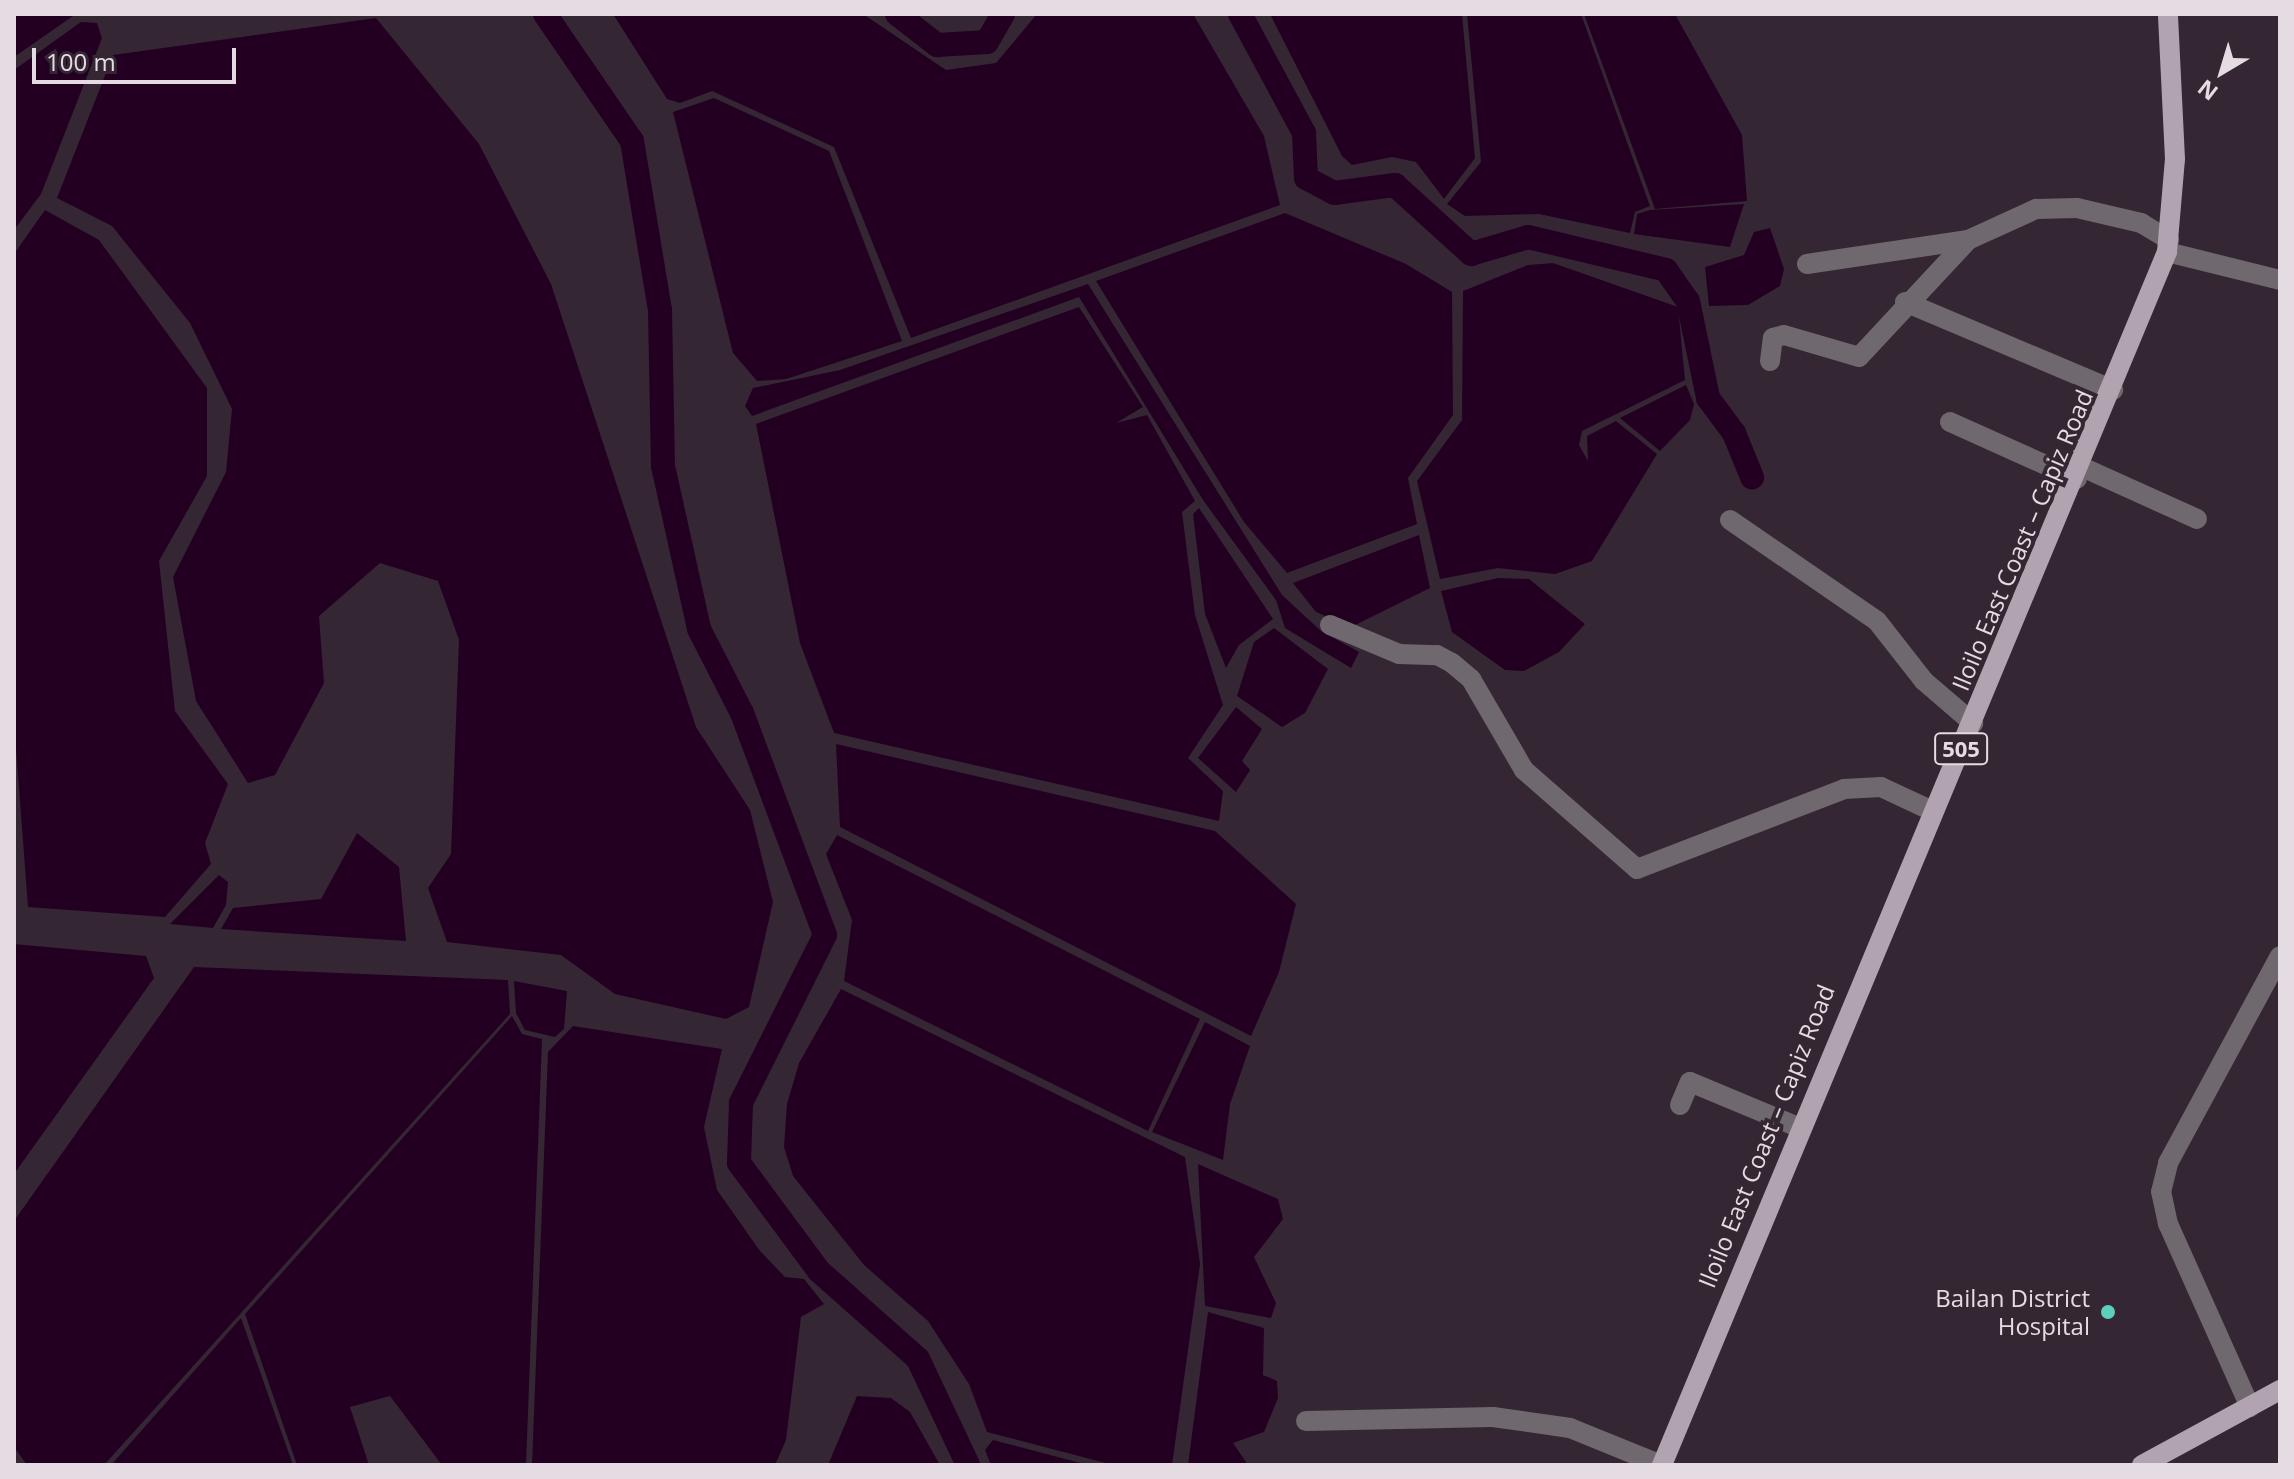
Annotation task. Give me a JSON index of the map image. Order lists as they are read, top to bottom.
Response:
{
  "streets": {
    "main road": ["Iloilo East Coast – Capiz Road", "505"]
  },
  "places": ["Bailan District Hospital"],
  "scale_bar": "100 m",
  "north": "bottom left"
}
